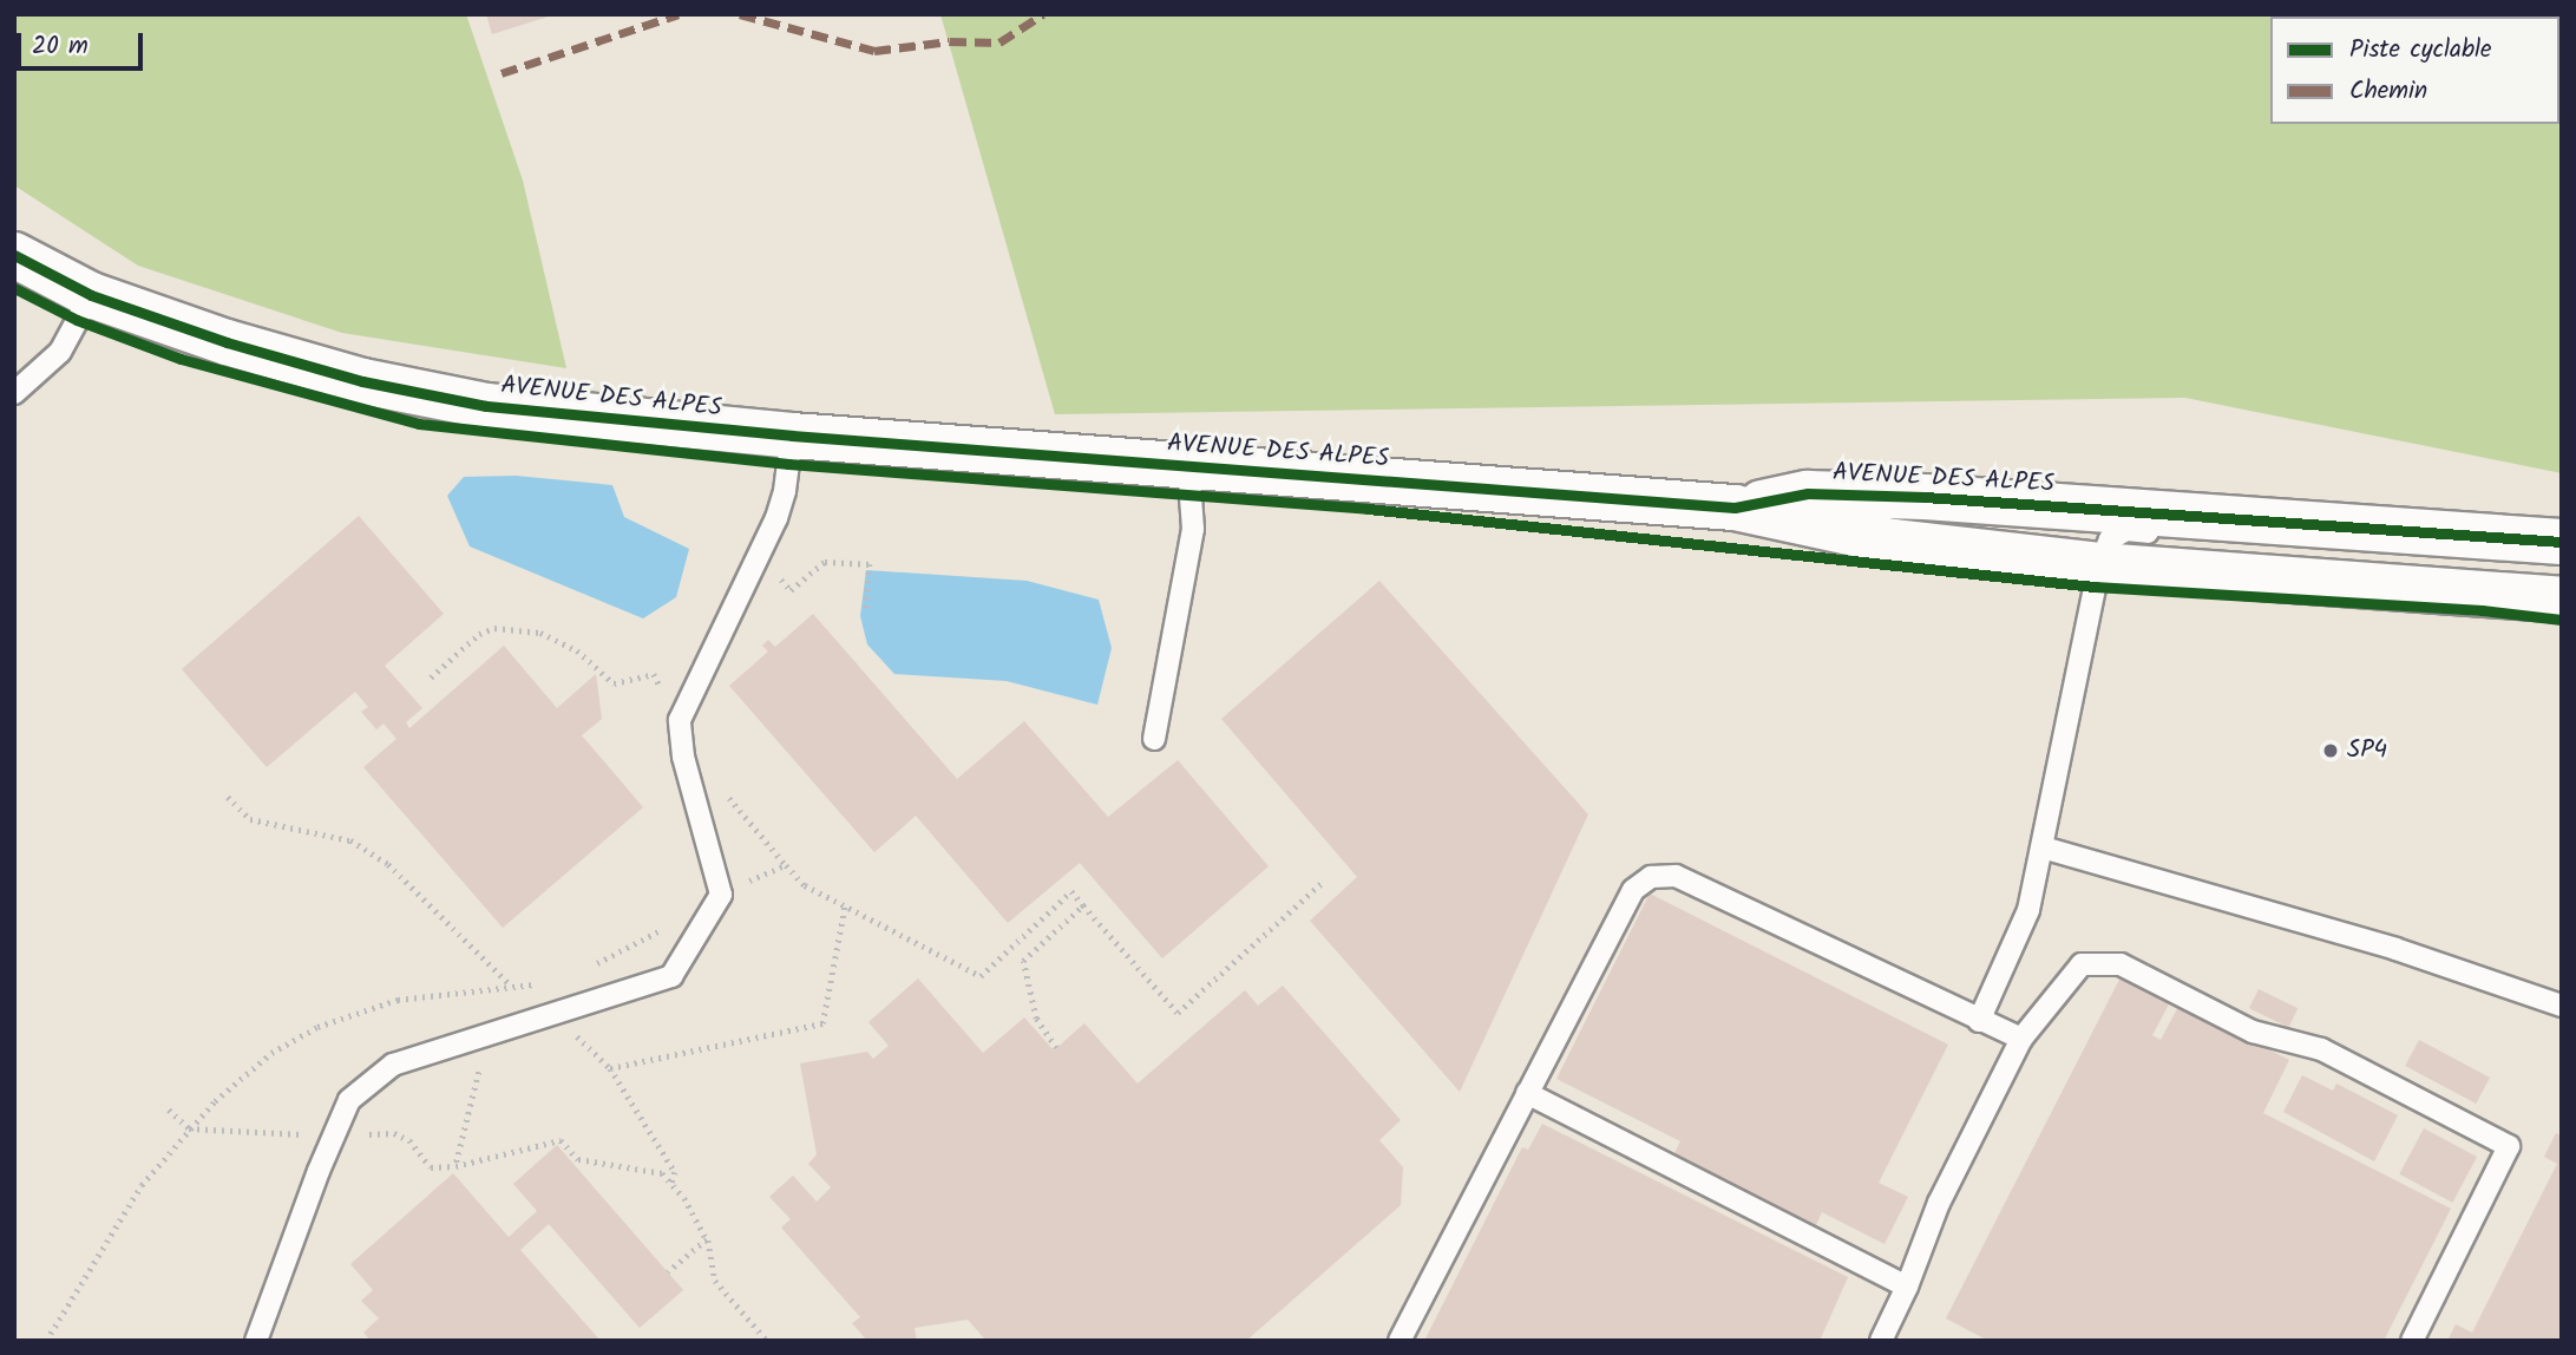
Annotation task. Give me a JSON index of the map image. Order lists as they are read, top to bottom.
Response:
{
  "streets": {
    "main road": ["AVENUE DES ALPES"]
  },
  "places": ["SP4"],
  "legend": ["Piste cyclable", "Chemin"],
  "scale_bar": "20 m"
}
